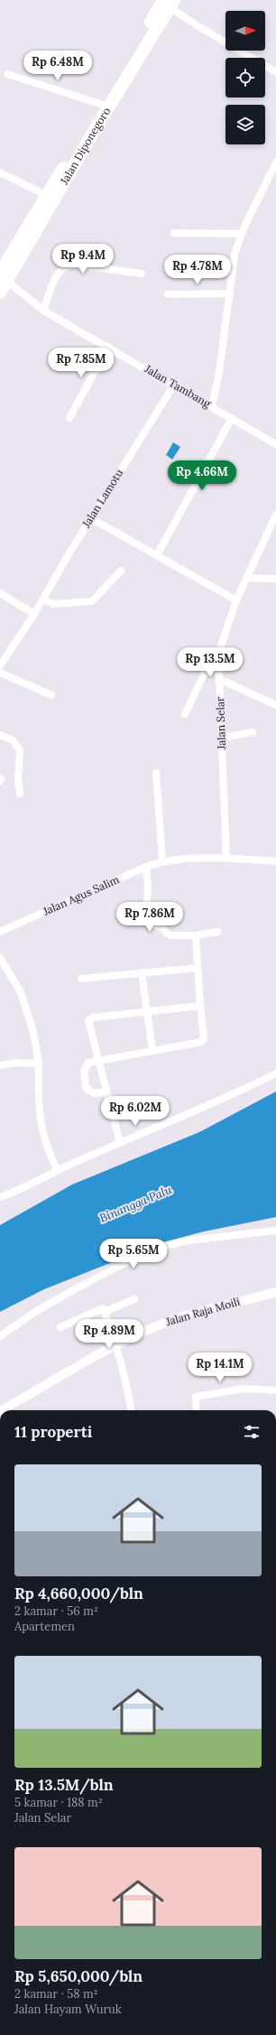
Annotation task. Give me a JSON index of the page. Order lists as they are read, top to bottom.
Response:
{
  "streets": {
    "highway": ["Jalan Diponegoro"],
    "street": [
      "Jalan Tambang",
      "Jalan Lamotu",
      "Jalan Selar",
      "Jalan Agus Salim",
      "Jalan Raja Moili"
    ]
  },
  "crossings": [
    ["Jalan Diponegoro", "Jalan Tambang"],
    ["Jalan Tambang", "Jalan Lamotu"],
    ["Jalan Selar", "Jalan Agus Salim"]
  ],
  "water": ["Binangga Palu"],
  "north": "right",
  "page": {
    "price": [
      "Rp 6.48M",
      "Rp 9.4M",
      "Rp 4.78M",
      "Rp 7.85M",
      "Rp 4.66M",
      "Rp 13.5M",
      "Rp 7.86M",
      "Rp 6.02M",
      "Rp 5.65M",
      "Rp 4.89M",
      "Rp 14.1M"
    ],
    "heading": "11 properti",
    "list": [
      {
        "name": "Rp 4,660,000/bln",
        "note": "2 kamar · 56 m² · Apartemen"
      },
      {
        "name": "Rp 13.5M/bln",
        "note": "5 kamar · 188 m² · Jalan Selar"
      },
      {
        "name": "Rp 5,650,000/bln",
        "note": "2 kamar · 58 m² · Jalan Hayam Wuruk"
      }
    ]
  }
}
